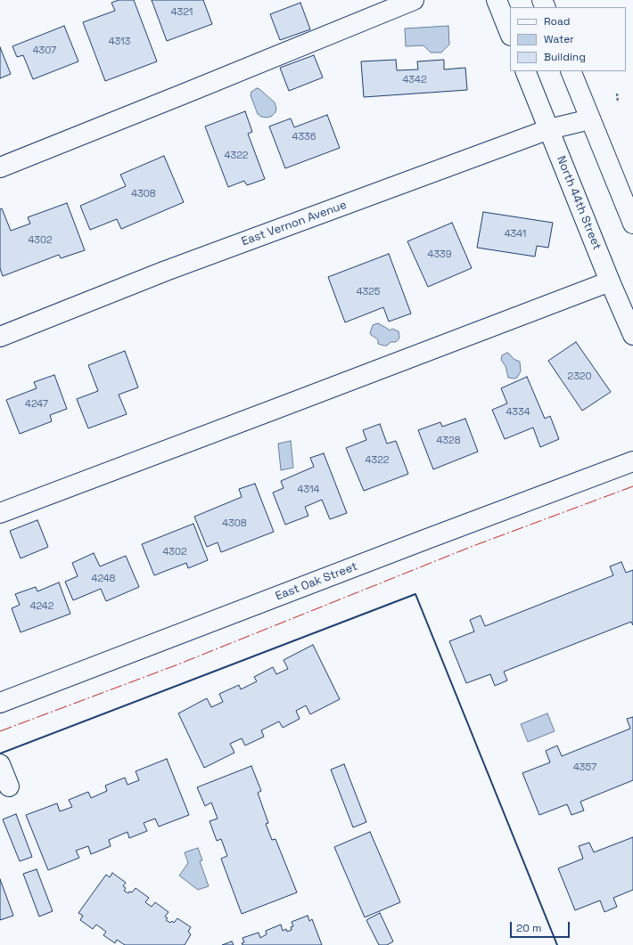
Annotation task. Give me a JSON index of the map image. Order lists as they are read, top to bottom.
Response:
{
  "streets": {
    "street": ["North 44th Street", "East Vernon Avenue", "East Oak Street"]
  },
  "crossings": [
    ["North 44th Street", "East Vernon Avenue"]
  ],
  "house_numbers": [
    "4321",
    "4313",
    "4307",
    "4342",
    "4336",
    "4322",
    "4308",
    "4341",
    "4302",
    "4339",
    "4325",
    "2320",
    "4247",
    "4334",
    "4328",
    "4322",
    "4314",
    "4308",
    "4302",
    "4248",
    "4242",
    "4357"
  ],
  "legend": ["Road", "Water", "Building"],
  "scale_bar": "20 m"
}
